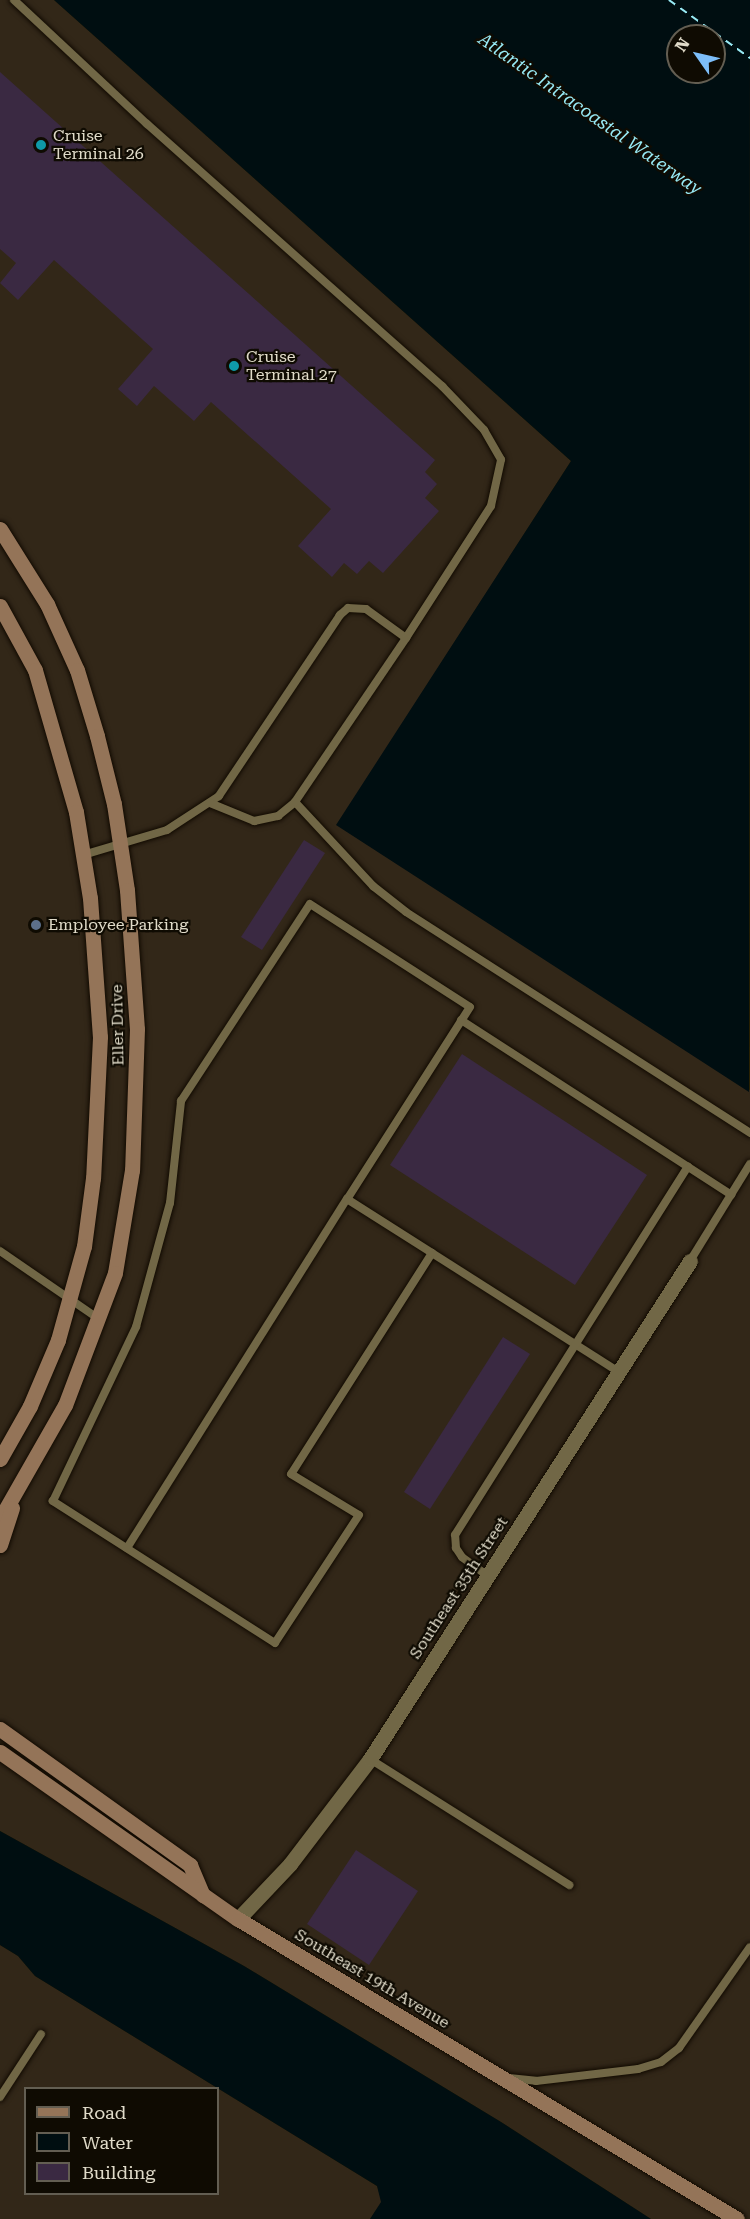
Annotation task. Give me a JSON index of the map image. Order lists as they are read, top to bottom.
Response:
{
  "streets": {
    "street": ["Eller Drive", "Southeast 35th Street", "Southeast 19th Avenue"]
  },
  "crossings": [
    ["Southeast 35th Street", "Southeast 19th Avenue"]
  ],
  "water": ["Atlantic Intracoastal Waterway"],
  "places": ["Cruise Terminal 26", "Cruise Terminal 27", "Employee Parking"],
  "legend": ["Road", "Water", "Building"],
  "north": "top left"
}
